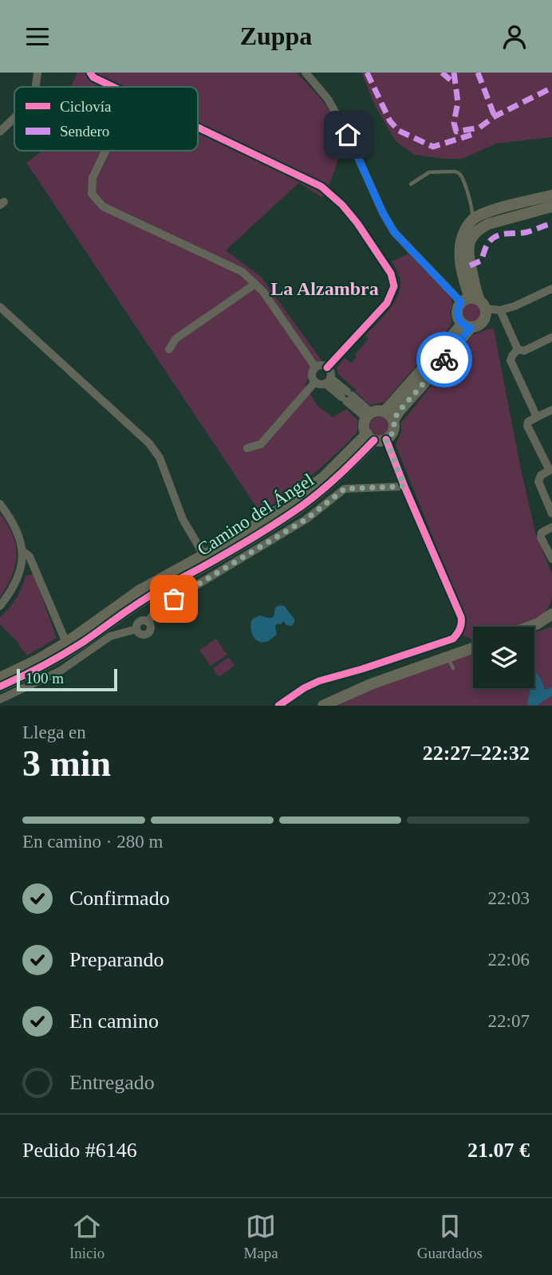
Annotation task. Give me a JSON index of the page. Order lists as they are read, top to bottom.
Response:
{
  "streets": {
    "street": ["Camino del Ángel"]
  },
  "districts": ["La Alzambra"],
  "legend": ["Ciclovía", "Sendero"],
  "scale_bar": "100 m",
  "page": {
    "header": "Zuppa",
    "scale": "100 m",
    "heading": ["3 min", "Llega en", "22:27–22:32"],
    "panel": ["Pedido #6146", "21.07 €"],
    "bar": "En camino · 280 m",
    "list": [
      ["Confirmado", "22:03"],
      ["Preparando", "22:06"],
      ["En camino", "22:07"],
      "Entregado"
    ],
    "tabs": ["Inicio", "Mapa", "Guardados"]
  }
}
